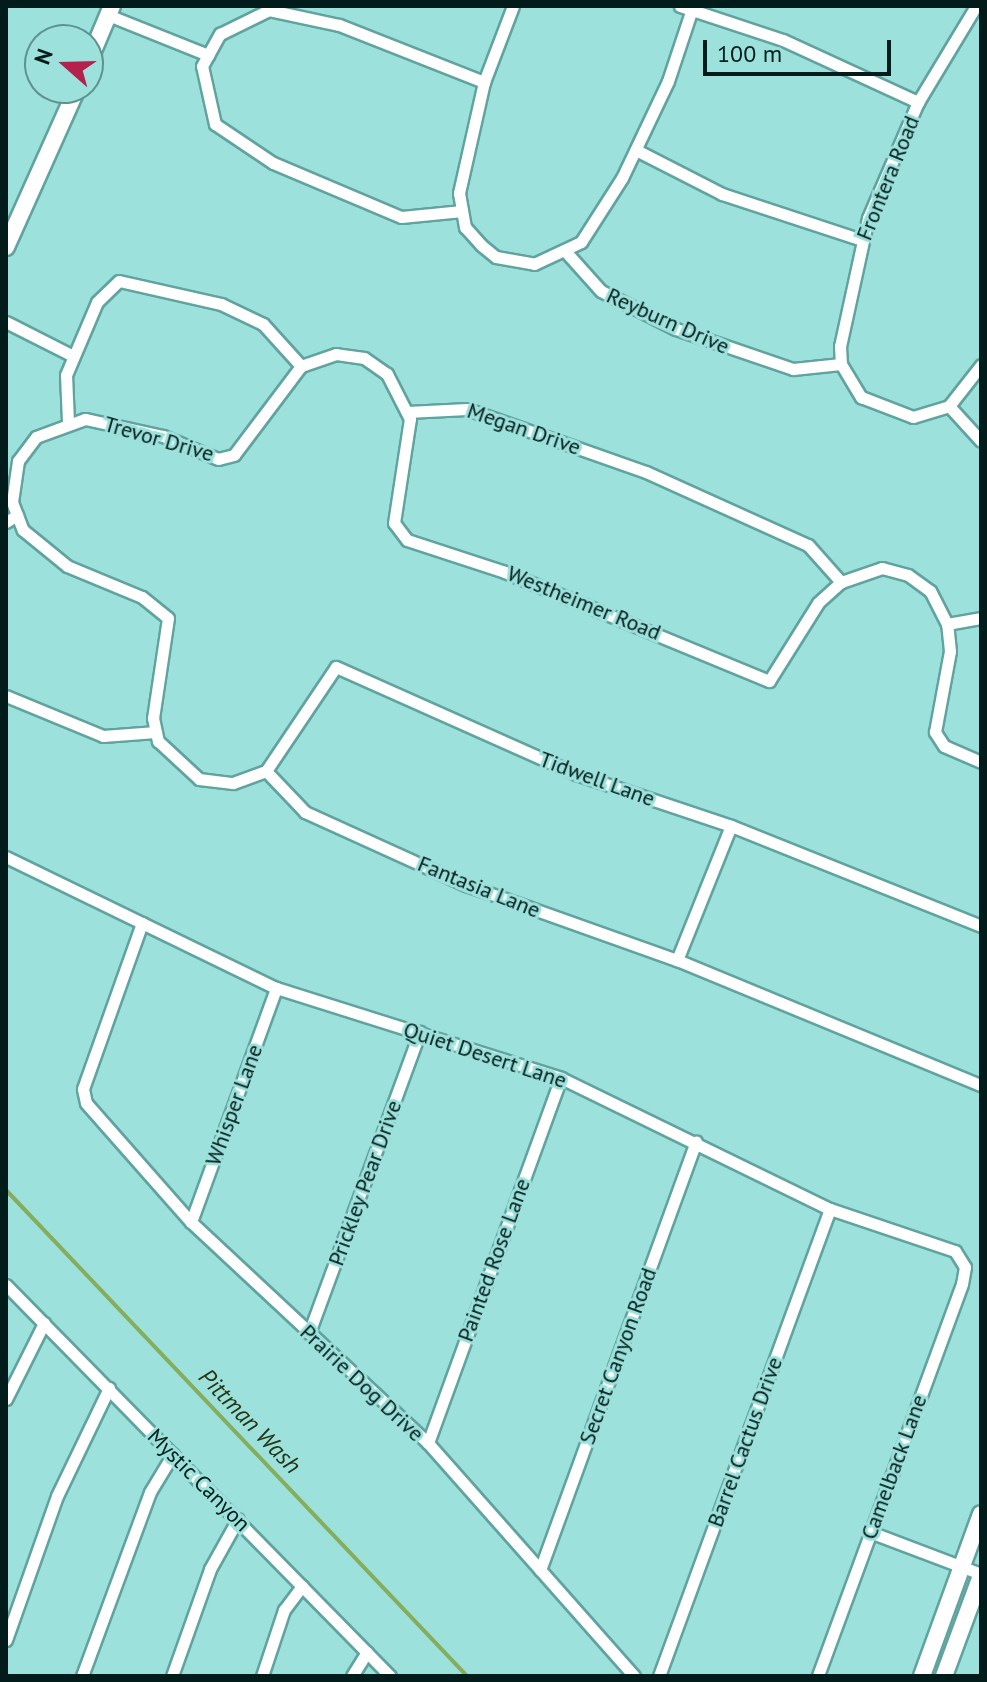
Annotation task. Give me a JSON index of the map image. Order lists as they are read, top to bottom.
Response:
{
  "streets": {
    "street": [
      "Frontera Road",
      "Reyburn Drive",
      "Megan Drive",
      "Trevor Drive",
      "Westheimer Road",
      "Tidwell Lane",
      "Fantasia Lane",
      "Quiet Desert Lane",
      "Whisper Lane",
      "Prickley Pear Drive",
      "Painted Rose Lane",
      "Secret Canyon Road",
      "Prairie Dog Drive",
      "Barrel Cactus Drive",
      "Camelback Lane",
      "Mystic Canyon"
    ]
  },
  "crossings": [
    ["Frontera Road", "Reyburn Drive"],
    ["Megan Drive", "Westheimer Road"],
    ["Tidwell Lane", "Fantasia Lane"],
    ["Quiet Desert Lane", "Whisper Lane"],
    ["Quiet Desert Lane", "Prickley Pear Drive"],
    ["Quiet Desert Lane", "Painted Rose Lane"],
    ["Quiet Desert Lane", "Secret Canyon Road"],
    ["Quiet Desert Lane", "Prairie Dog Drive"],
    ["Quiet Desert Lane", "Barrel Cactus Drive"],
    ["Quiet Desert Lane", "Camelback Lane"],
    ["Whisper Lane", "Prairie Dog Drive"],
    ["Prickley Pear Drive", "Prairie Dog Drive"],
    ["Painted Rose Lane", "Prairie Dog Drive"],
    ["Secret Canyon Road", "Prairie Dog Drive"]
  ],
  "water": ["Pittman Wash"],
  "scale_bar": "100 m",
  "north": "left"
}
